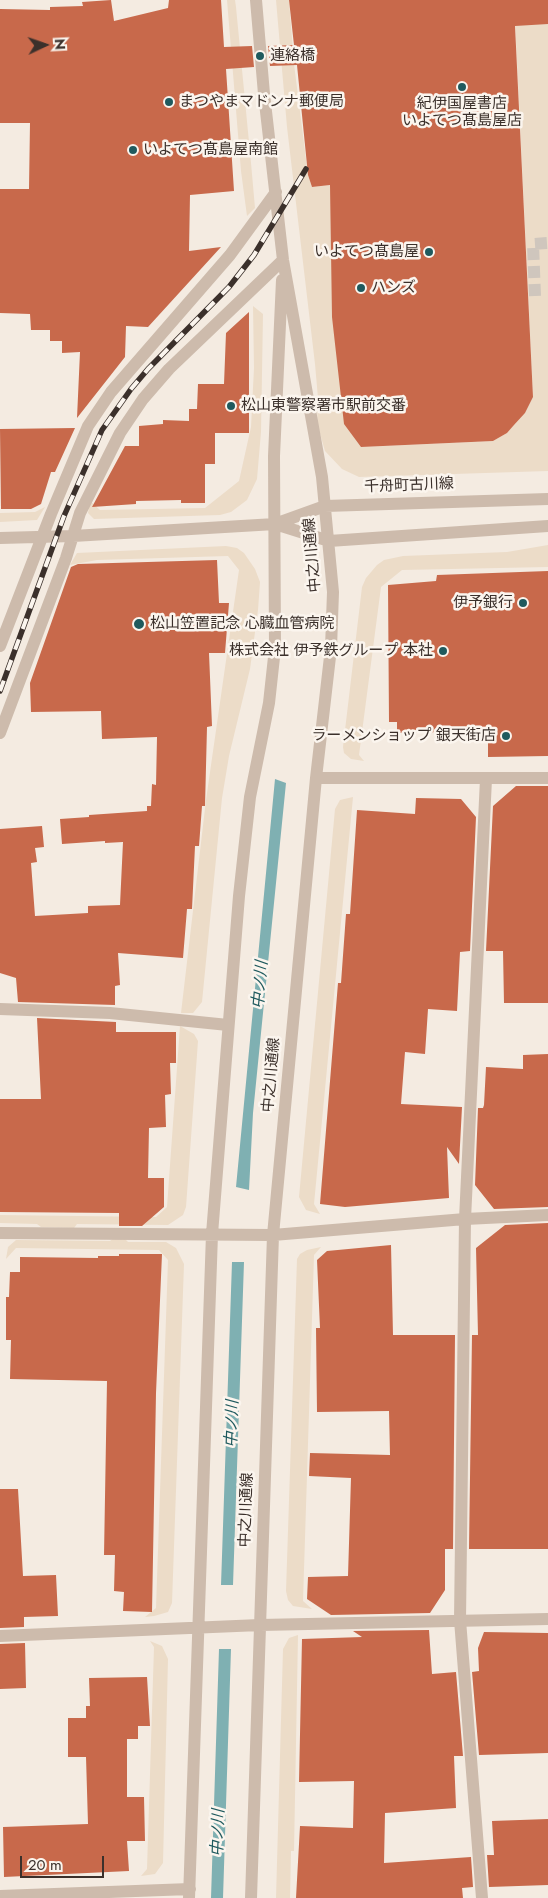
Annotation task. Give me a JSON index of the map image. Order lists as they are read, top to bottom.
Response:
{
  "streets": {
    "street": ["千舟町古川線", "中之川通線"]
  },
  "crossings": [
    ["千舟町古川線", "中之川通線"]
  ],
  "water": ["中ノ川"],
  "places": [
    "連絡橋",
    "紀伊国屋書店 いよてつ髙島屋店",
    "まつやまマドンナ郵便局",
    "いよてつ髙島屋南館",
    "いよてつ髙島屋",
    "ハンズ",
    "松山東警察署市駅前交番",
    "伊予銀行",
    "松山笠置記念 心臓血管病院",
    "株式会社 伊予鉄グループ 本社",
    "ラーメンショップ 銀天街店"
  ],
  "scale_bar": "20 m",
  "north": "right"
}
